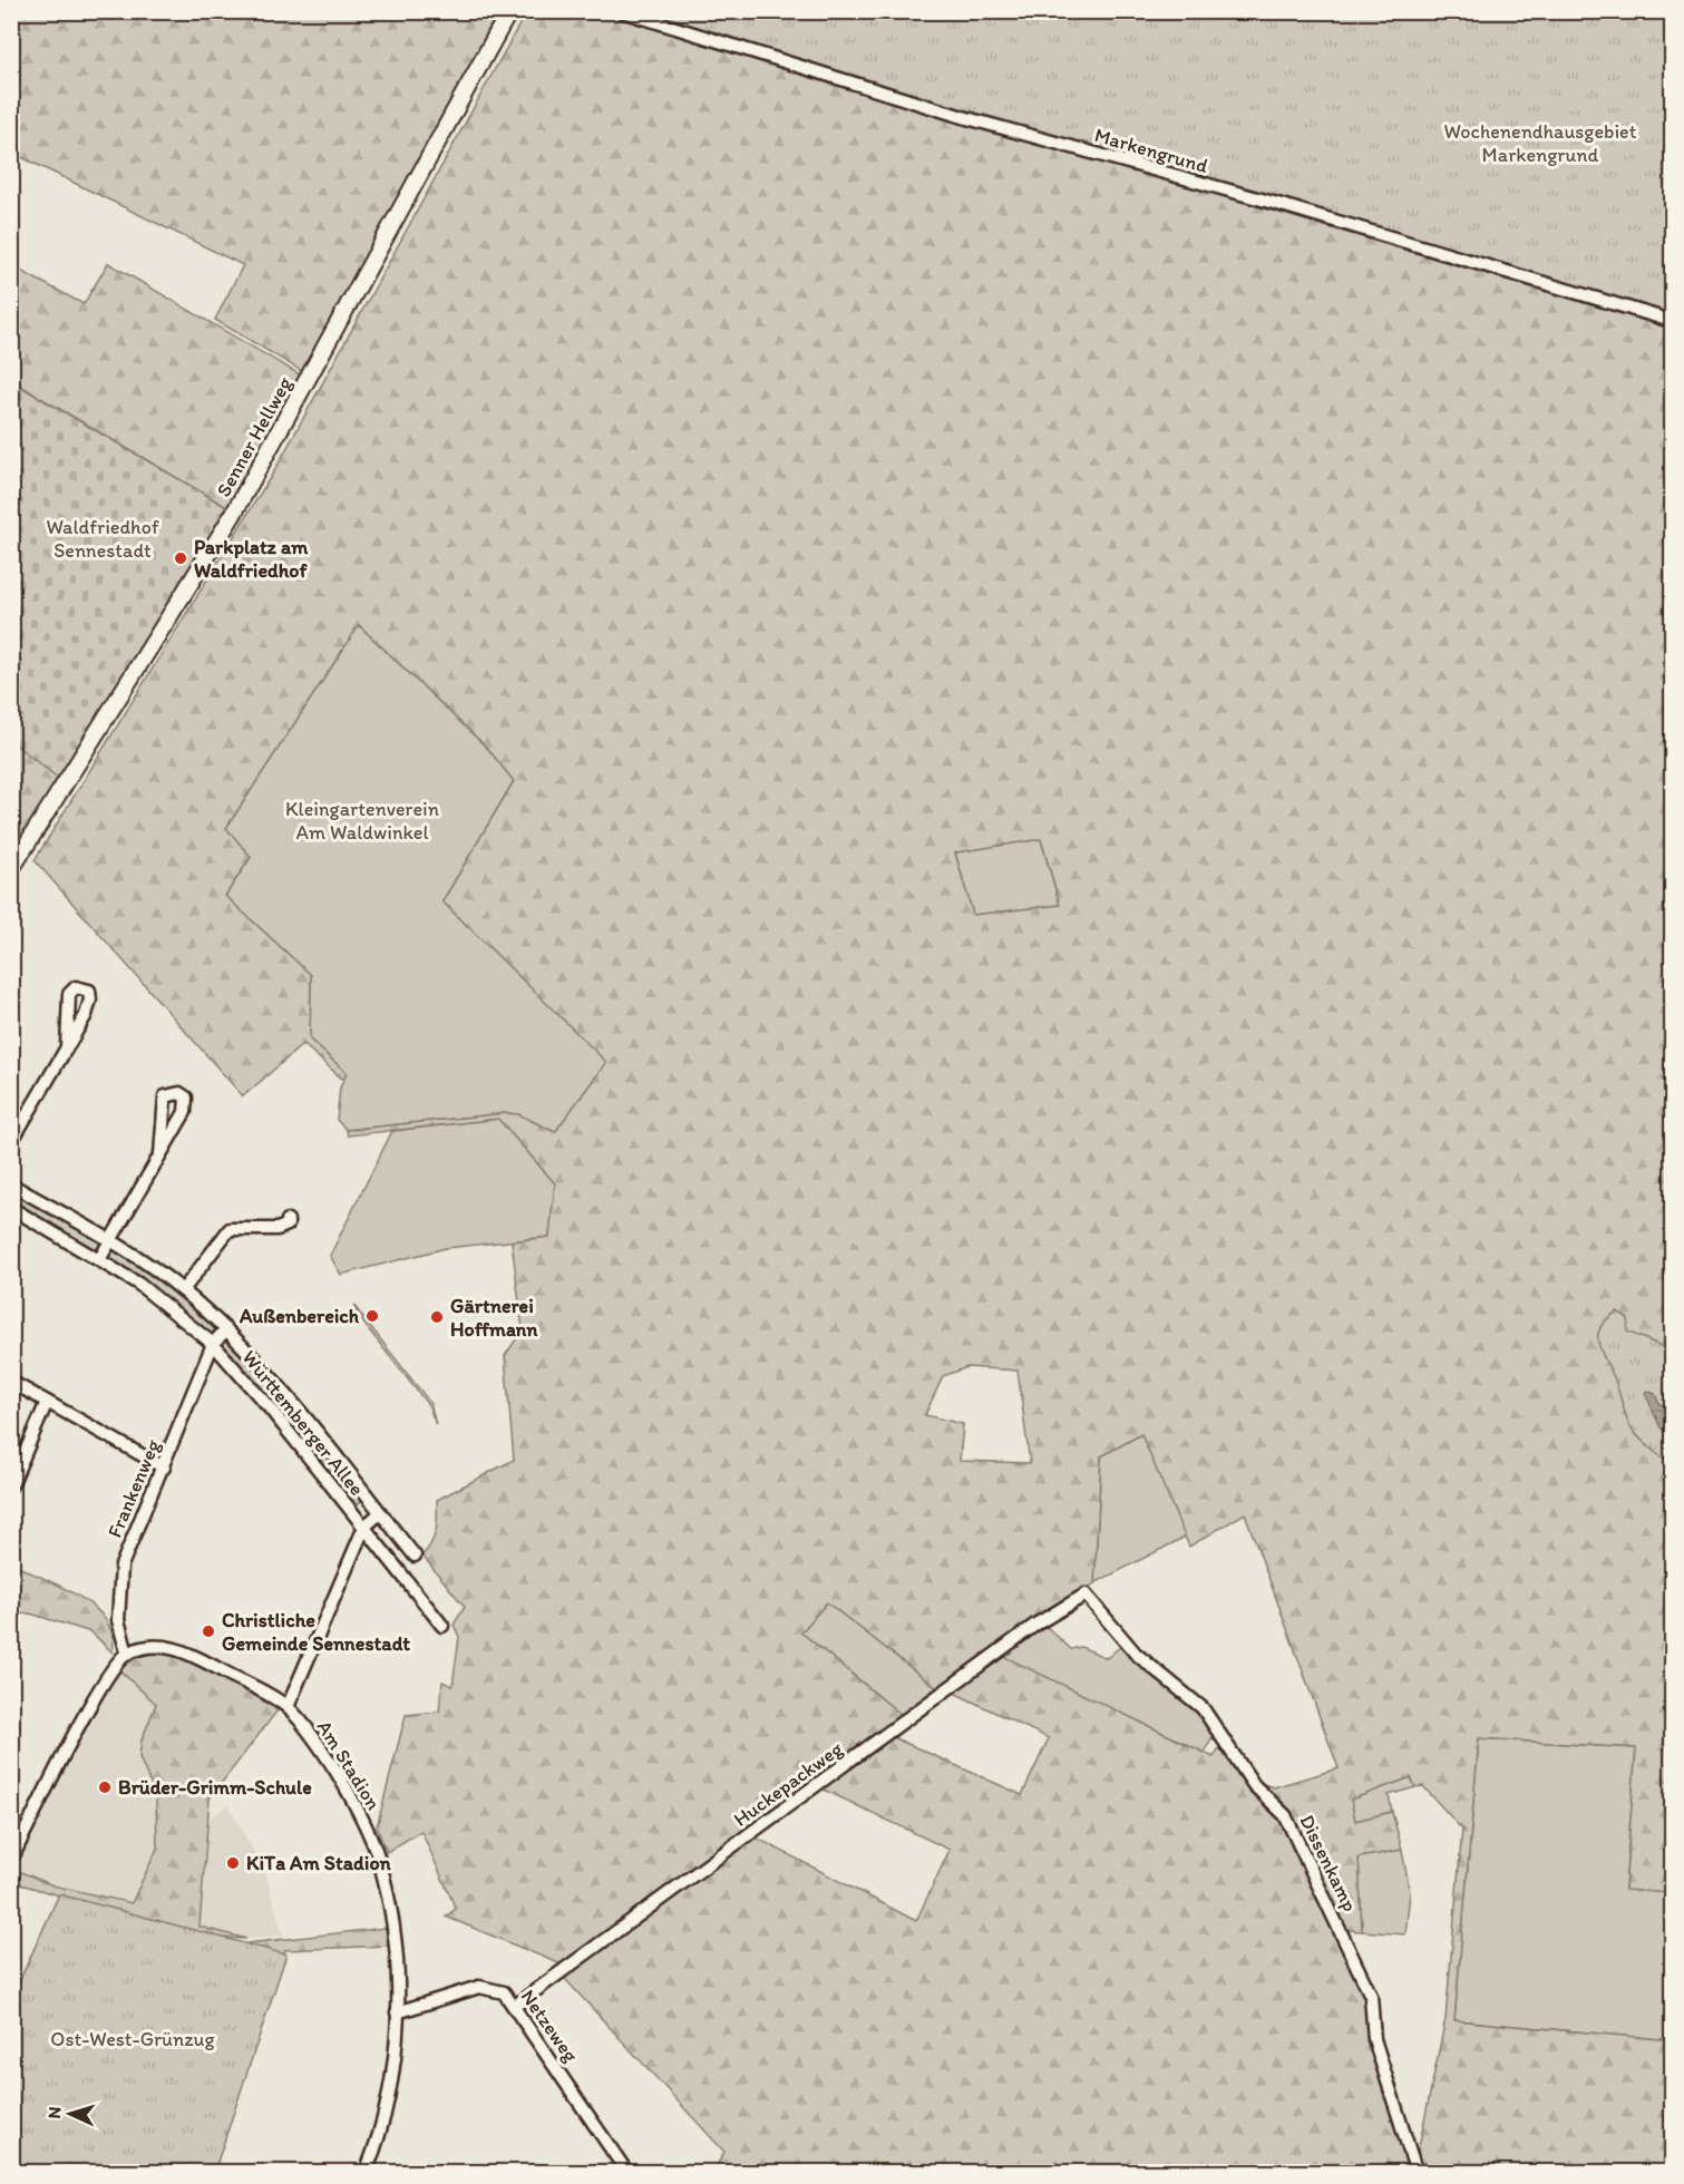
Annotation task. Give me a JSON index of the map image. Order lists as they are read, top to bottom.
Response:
{
  "streets": {
    "street": [
      "Markengrund",
      "Senner Hellweg",
      "Württemberger Allee",
      "Frankenweg",
      "Am Stadion",
      "Huckepackweg",
      "Dissenkamp",
      "Netzeweg"
    ]
  },
  "crossings": [
    ["Württemberger Allee", "Frankenweg"],
    ["Frankenweg", "Am Stadion"],
    ["Am Stadion", "Netzeweg"],
    ["Huckepackweg", "Dissenkamp"],
    ["Huckepackweg", "Netzeweg"]
  ],
  "parks": [
    "Wochenendhausgebiet Markengrund",
    "Waldfriedhof Sennestadt",
    "Kleingartenverein Am Waldwinkel",
    "Ost-West-Grünzug"
  ],
  "places": [
    "Parkplatz am Waldfriedhof",
    "Außenbereich",
    "Gärtnerei Hoffmann",
    "Christliche Gemeinde Sennestadt",
    "Brüder-Grimm-Schule",
    "KiTa Am Stadion"
  ],
  "north": "left"
}
